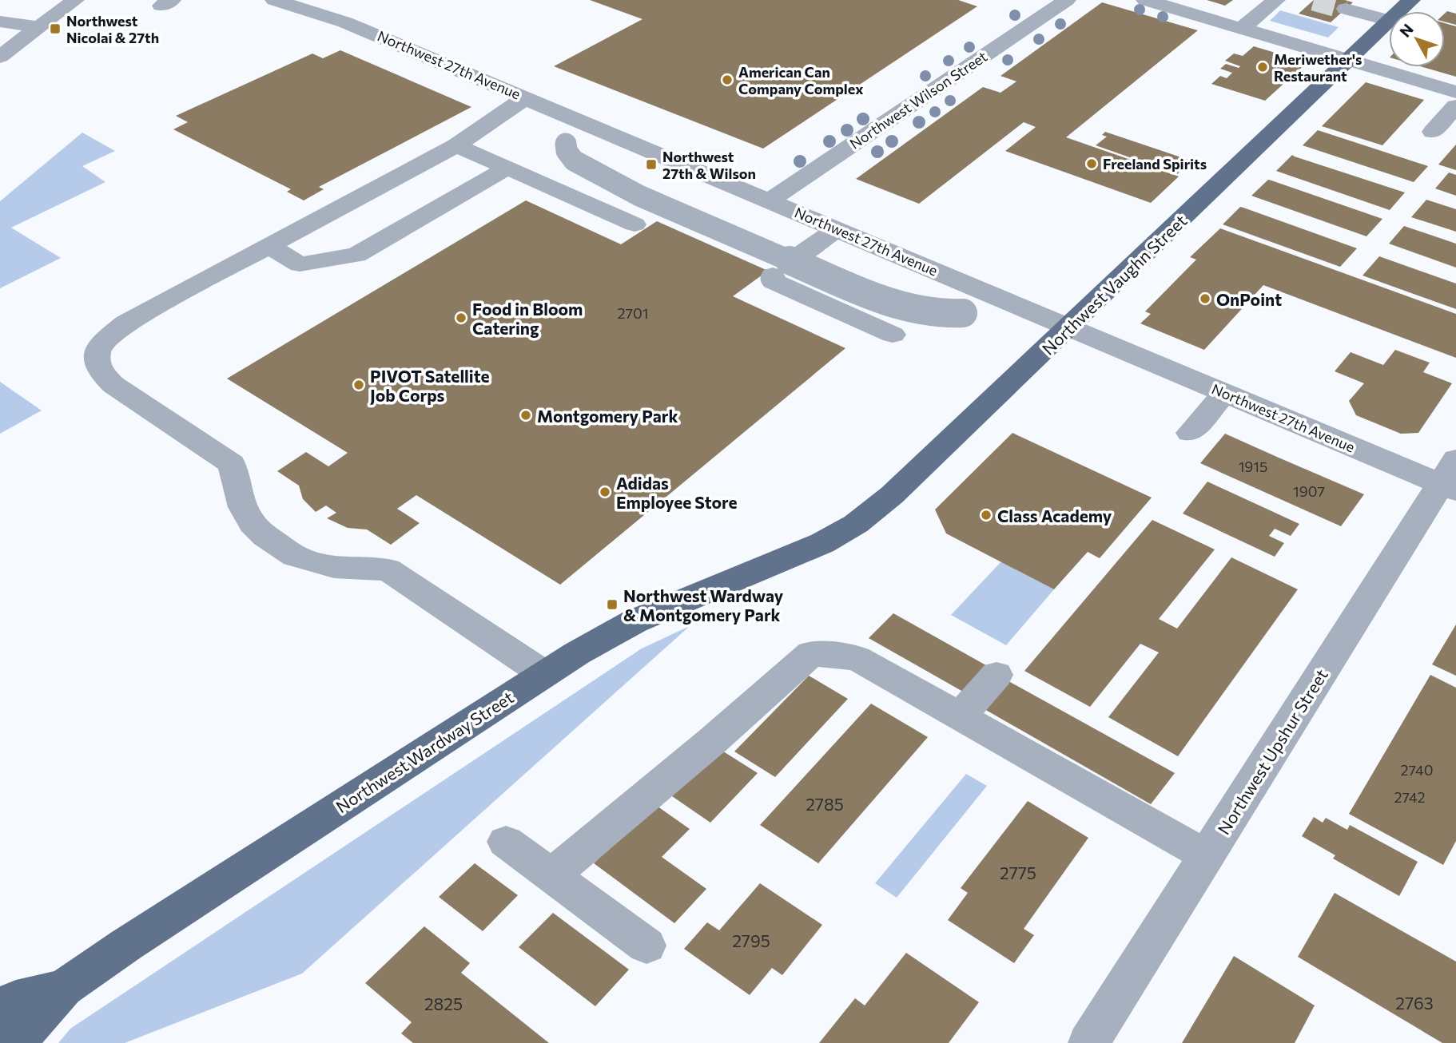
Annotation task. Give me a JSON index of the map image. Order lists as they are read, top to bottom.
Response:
{
  "streets": {
    "main road": ["Northwest Vaughn Street", "Northwest Wardway Street"],
    "street": ["Northwest 27th Avenue", "Northwest Wilson Street", "Northwest Upshur Street"]
  },
  "crossings": [
    ["Northwest 27th Avenue", "Northwest Wilson Street"],
    ["Northwest 27th Avenue", "Northwest Vaughn Street"],
    ["Northwest 27th Avenue", "Northwest Upshur Street"],
    ["Northwest Vaughn Street", "Northwest Wardway Street"]
  ],
  "places": {
    "transit": ["Northwest Nicolai & 27th", "Northwest 27th & Wilson", "Northwest Wardway & Montgomery Park"],
    "other": [
      "Meriwether's Restaurant",
      "American Can Company Complex",
      "Freeland Spirits",
      "OnPoint",
      "Food in Bloom Catering",
      "PIVOT Satellite Job Corps",
      "Montgomery Park",
      "Adidas Employee Store",
      "Class Academy"
    ]
  },
  "house_numbers": [
    "2701",
    "1915",
    "1907",
    "2740",
    "2742",
    "2785",
    "2775",
    "2795",
    "2763",
    "2825"
  ],
  "north": "top left"
}
